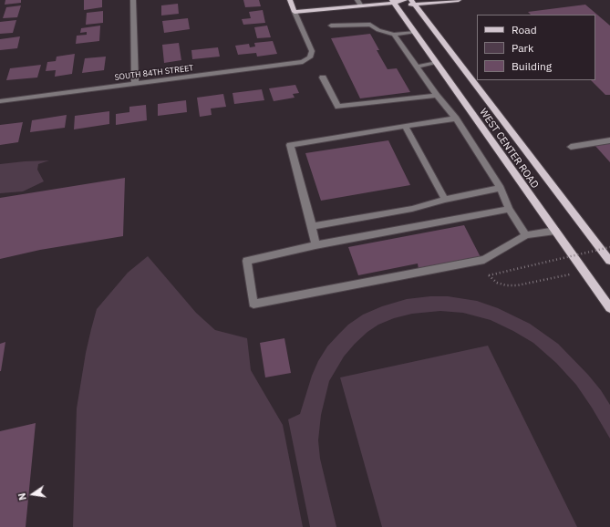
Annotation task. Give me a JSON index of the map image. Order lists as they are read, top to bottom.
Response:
{
  "streets": {
    "main road": ["WEST CENTER ROAD"],
    "street": ["SOUTH 84TH STREET"]
  },
  "legend": ["Road", "Park", "Building"],
  "north": "left"
}
